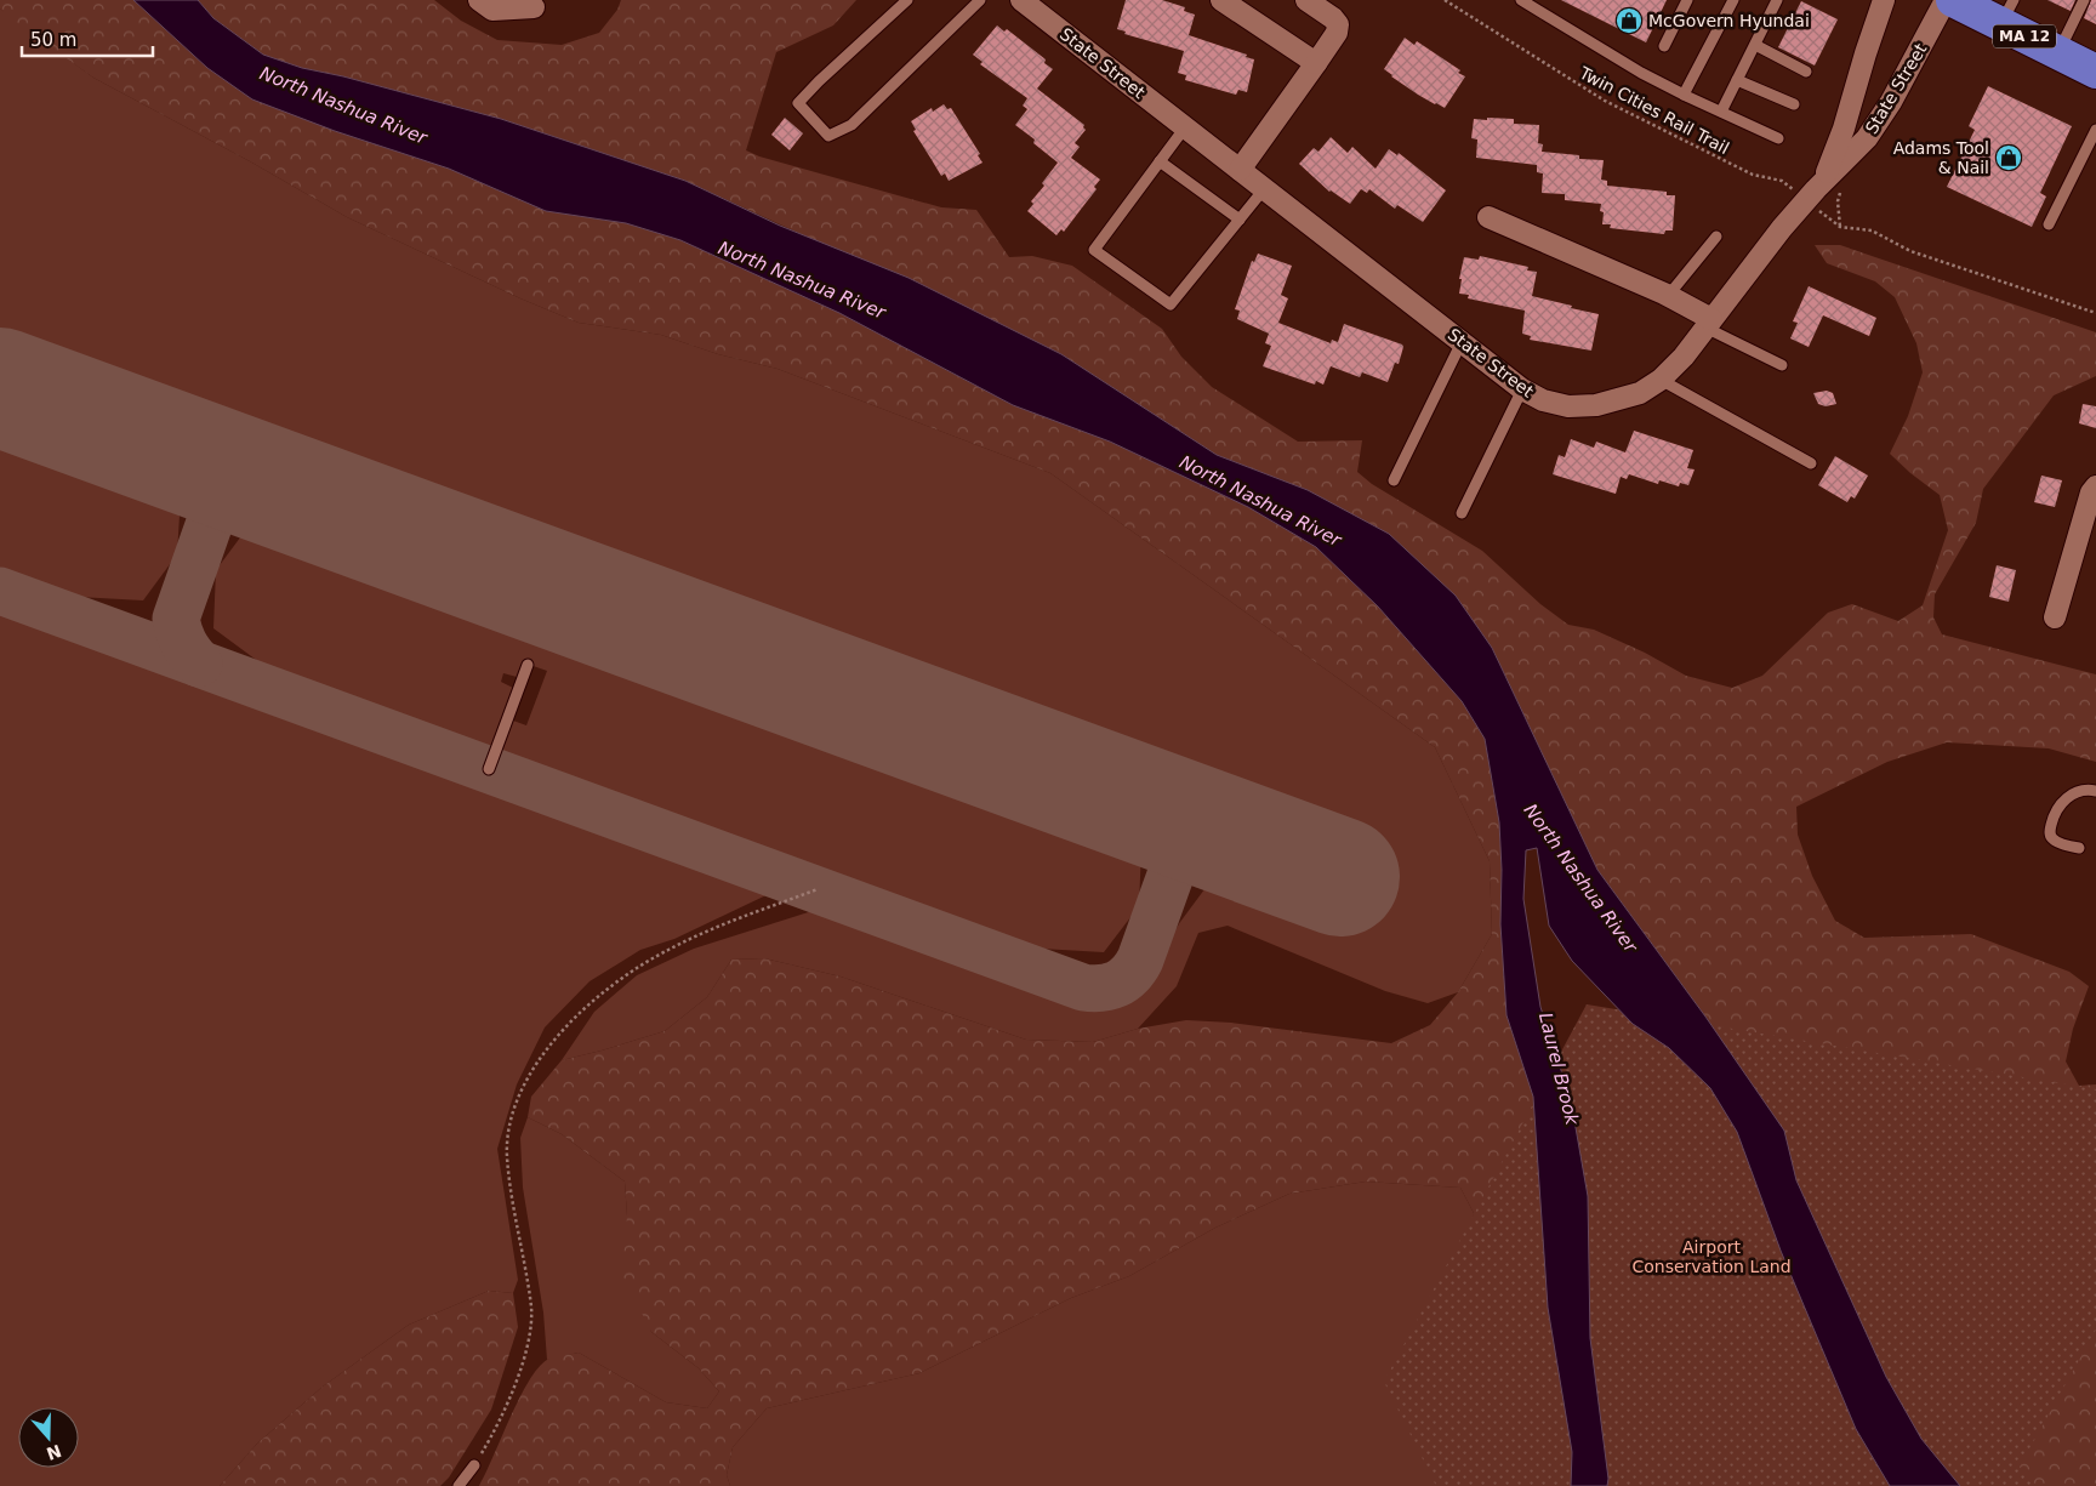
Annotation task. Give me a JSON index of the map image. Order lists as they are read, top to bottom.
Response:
{
  "streets": {
    "highway": ["MA 12"],
    "street": ["State Street"],
    "path": ["Twin Cities Rail Trail"]
  },
  "water": ["North Nashua River", "Laurel Brook"],
  "parks": ["Airport Conservation Land"],
  "places": {
    "shop": ["McGovern Hyundai", "Adams Tool & Nail"]
  },
  "scale_bar": "50 m",
  "north": "bottom"
}
